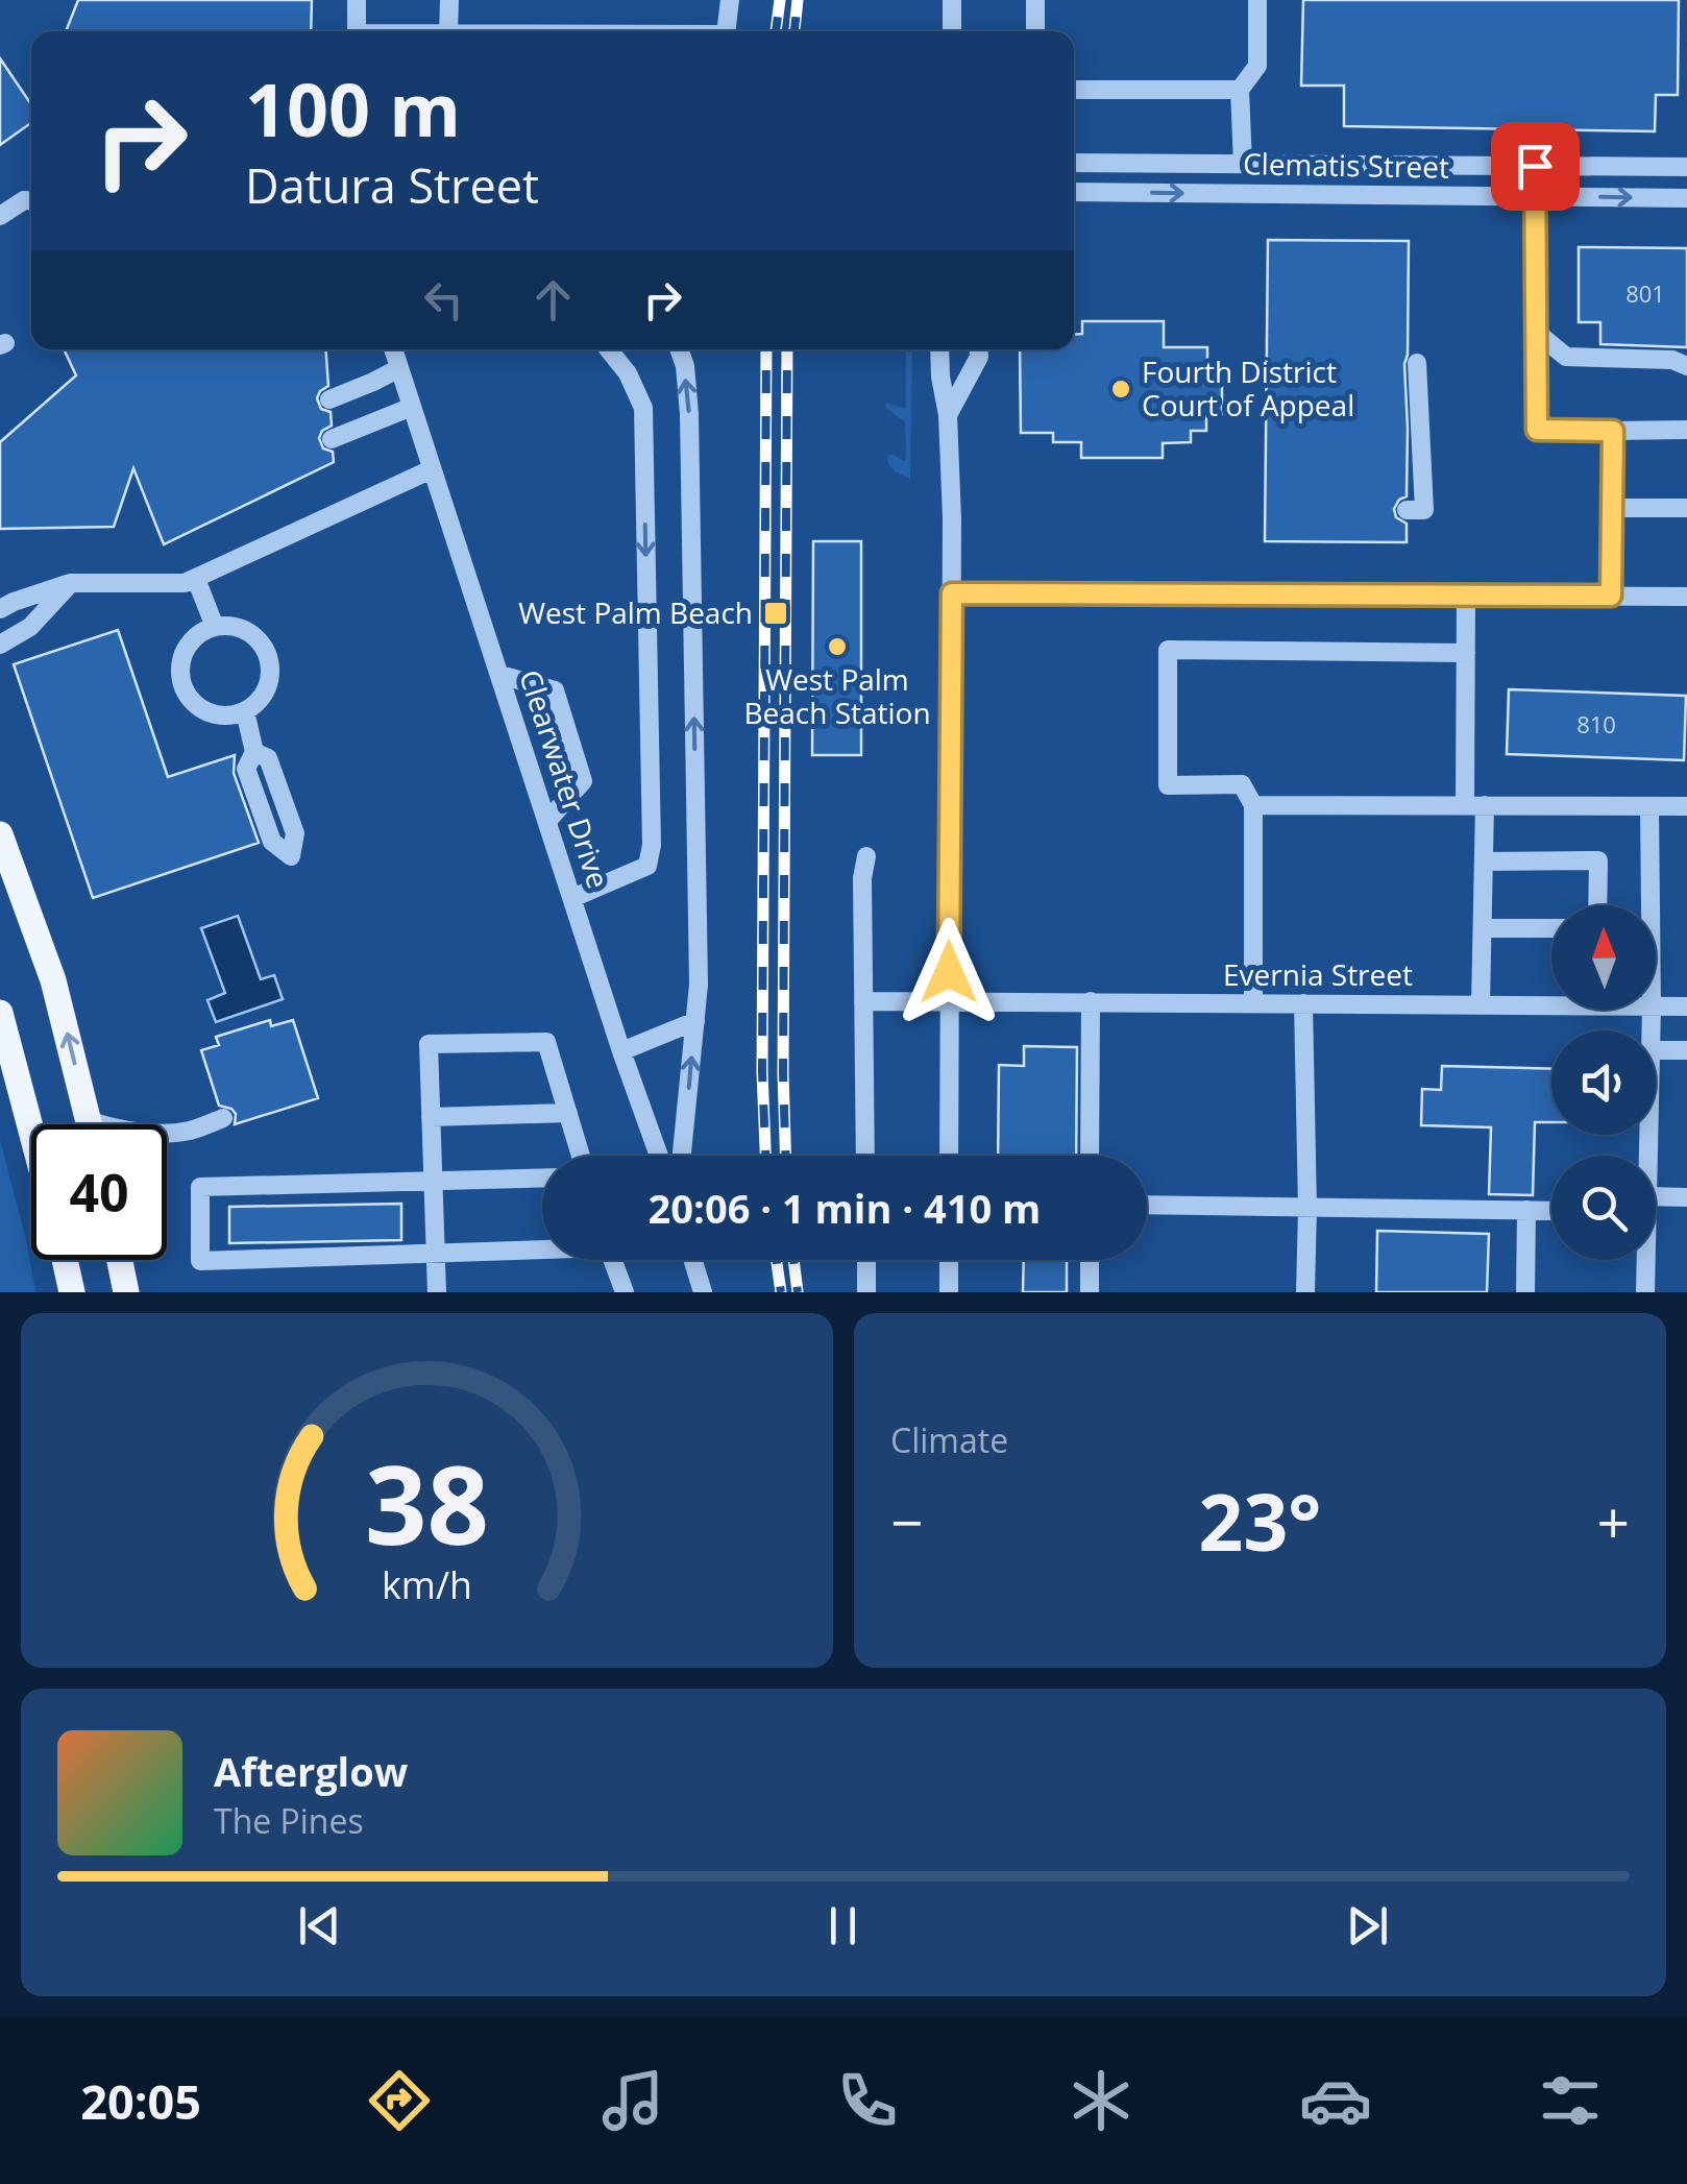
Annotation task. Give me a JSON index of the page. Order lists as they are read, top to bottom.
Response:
{
  "streets": {
    "street": ["Clematis Street", "Clearwater Drive", "Evernia Street"]
  },
  "places": {
    "other": ["Fourth District Court of Appeal", "West Palm Beach Station"],
    "transit": ["West Palm Beach"]
  },
  "house_numbers": ["801", "810"],
  "north": "top",
  "page": {
    "turn": ["100 m", "Datura Street"],
    "limit": "40",
    "trip": "20:06 · 1 min · 410 m",
    "tile": "Climate",
    "heat": ["−", "23°", "+"],
    "song": ["Afterglow", "The Pines"],
    "tabs": "20:05",
    "gauge": ["38", "km/h"]
  }
}
